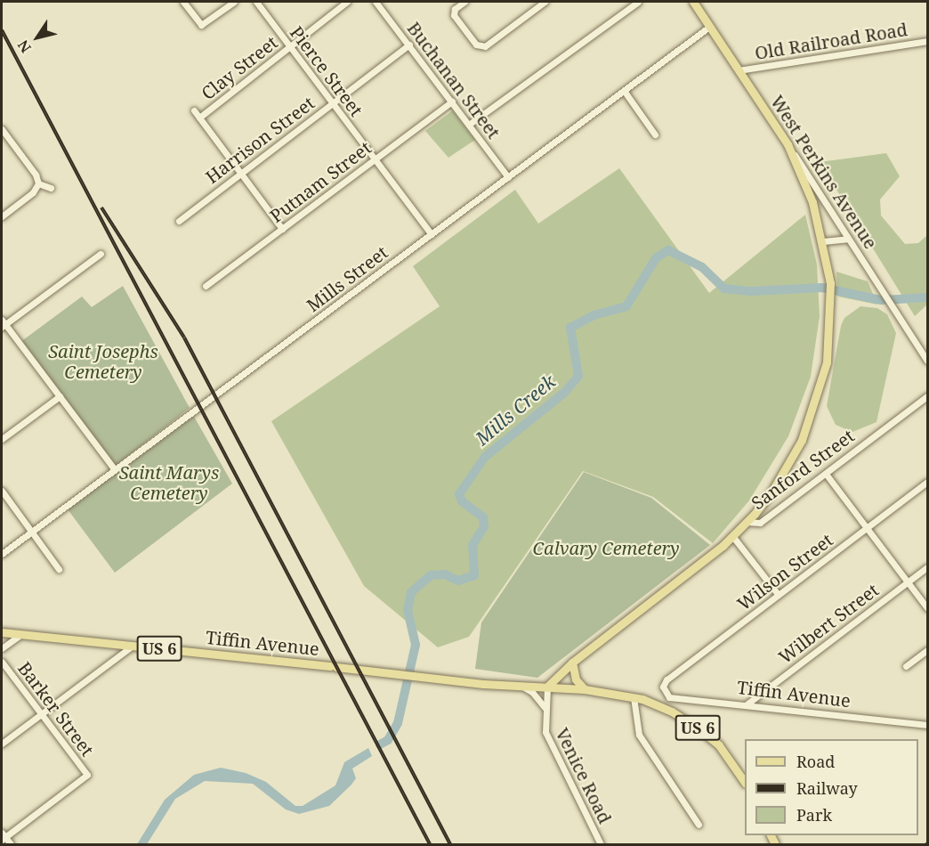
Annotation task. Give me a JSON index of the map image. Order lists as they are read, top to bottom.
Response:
{
  "streets": {
    "main road": [
      "West Perkins Avenue",
      "Sanford Street",
      "Tiffin Avenue",
      "US 6"
    ],
    "street": [
      "Old Railroad Road",
      "Clay Street",
      "Pierce Street",
      "Buchanan Street",
      "Harrison Street",
      "Putnam Street",
      "Mills Street",
      "Wilson Street",
      "Wilbert Street",
      "Barker Street",
      "Venice Road"
    ]
  },
  "crossings": [
    ["Old Railroad Road", "West Perkins Avenue"],
    ["Clay Street", "Pierce Street"],
    ["Pierce Street", "Harrison Street"],
    ["Pierce Street", "Putnam Street"],
    ["Pierce Street", "Mills Street"],
    ["Buchanan Street", "Harrison Street"],
    ["Buchanan Street", "Putnam Street"],
    ["Buchanan Street", "Mills Street"],
    ["West Perkins Avenue", "Mills Street"],
    ["Sanford Street", "Tiffin Avenue"],
    ["Sanford Street", "US 6"],
    ["Sanford Street", "Venice Road"],
    ["Wilson Street", "Tiffin Avenue"],
    ["Wilbert Street", "Tiffin Avenue"],
    ["Tiffin Avenue", "US 6"],
    ["Tiffin Avenue", "Venice Road"],
    ["US 6", "Venice Road"]
  ],
  "water": ["Mills Creek"],
  "parks": ["Saint Josephs Cemetery", "Saint Marys Cemetery", "Calvary Cemetery"],
  "legend": ["Road", "Railway", "Park"],
  "north": "bottom left"
}
